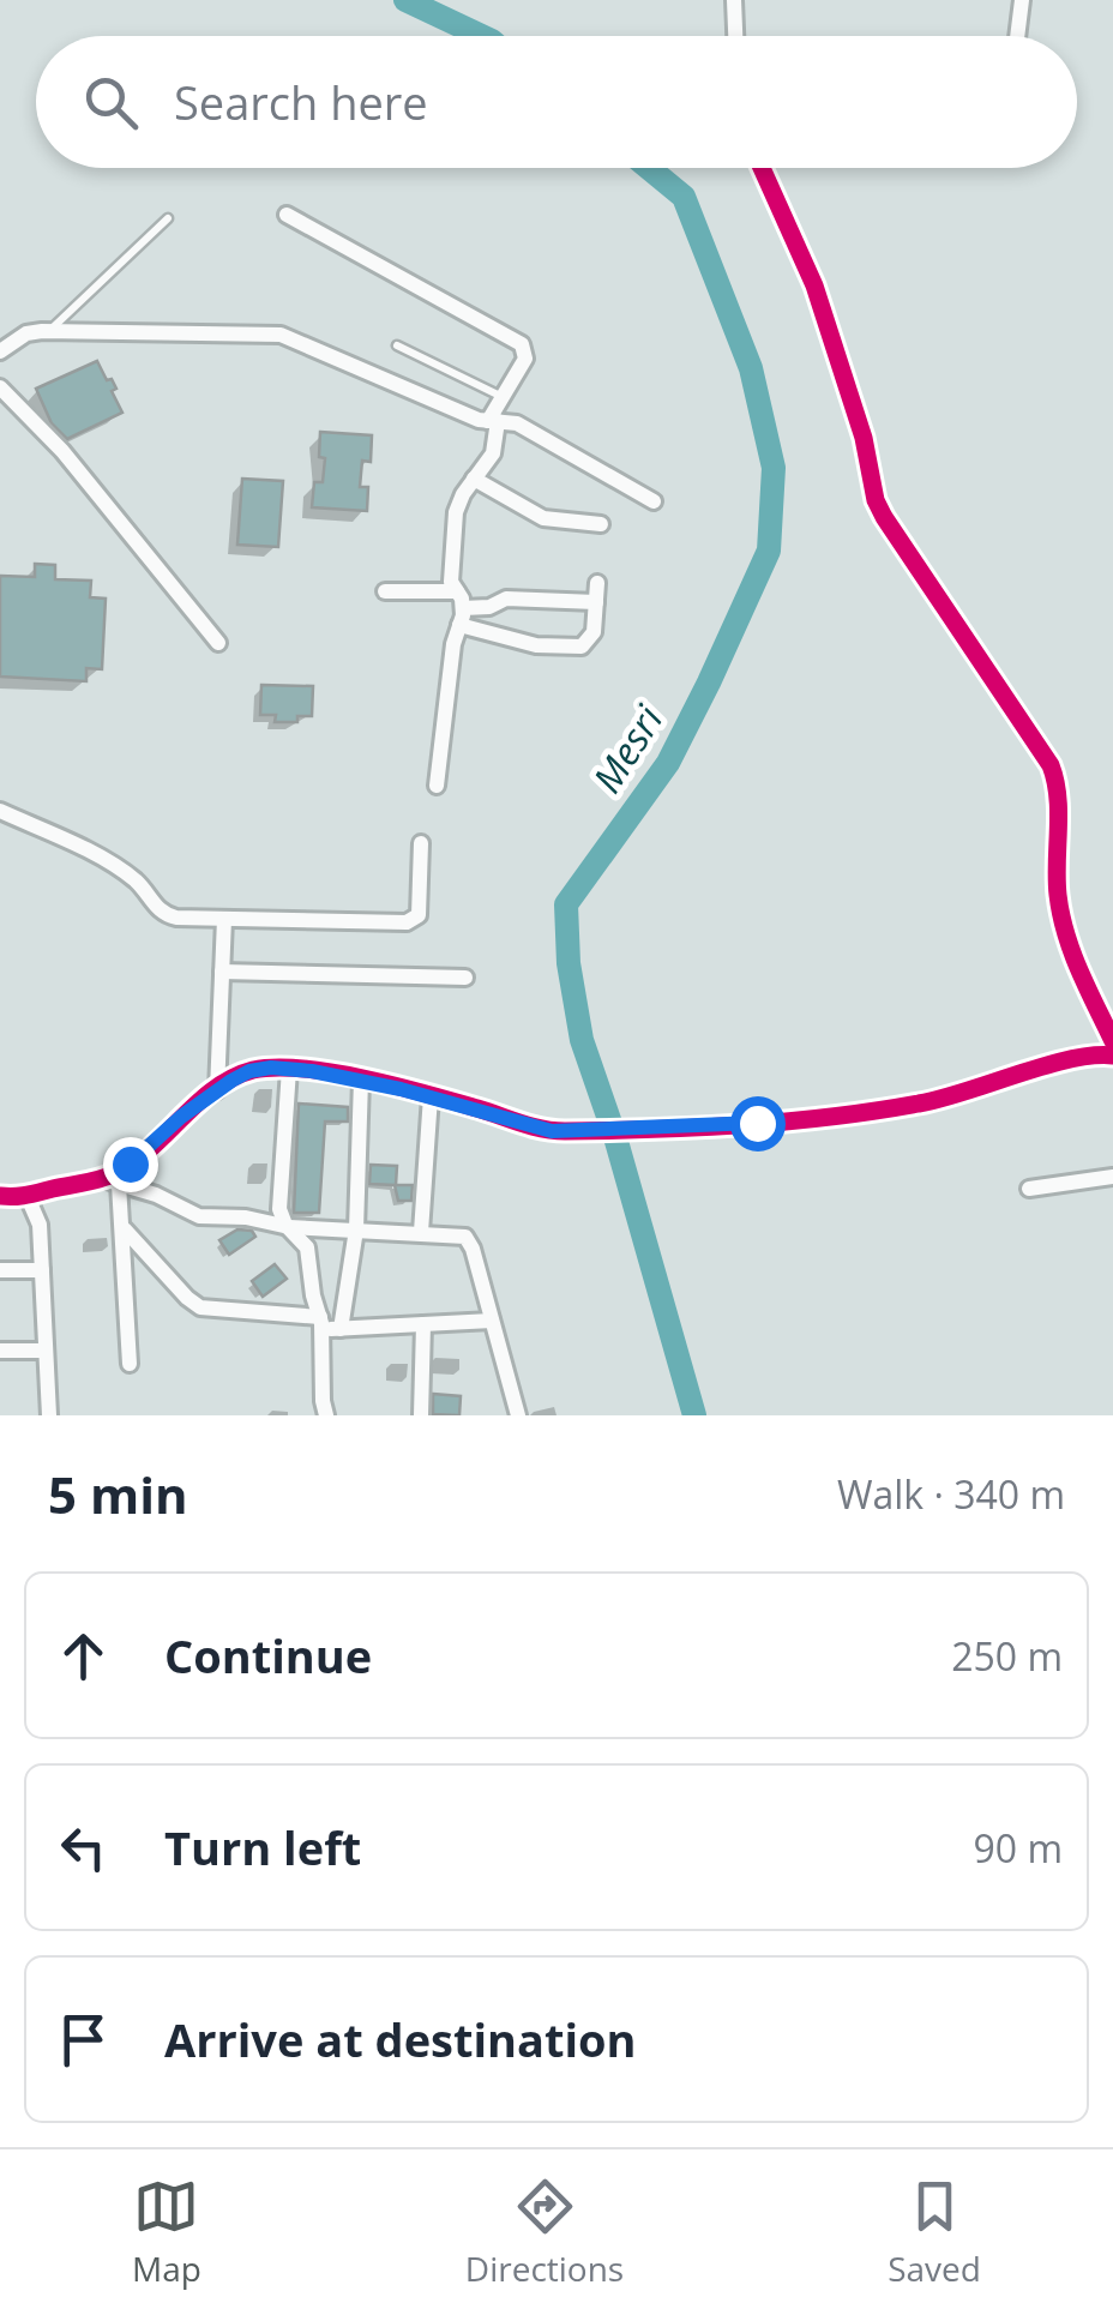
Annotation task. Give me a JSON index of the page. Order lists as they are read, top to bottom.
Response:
{
  "water": ["Mesri"],
  "page": {
    "search": "Search here",
    "heading": ["5 min", "Walk · 340 m"],
    "list": [
      ["Continue", "250 m"],
      ["Turn left", "90 m"],
      "Arrive at destination"
    ],
    "nav": ["Map", "Directions", "Saved"]
  }
}
